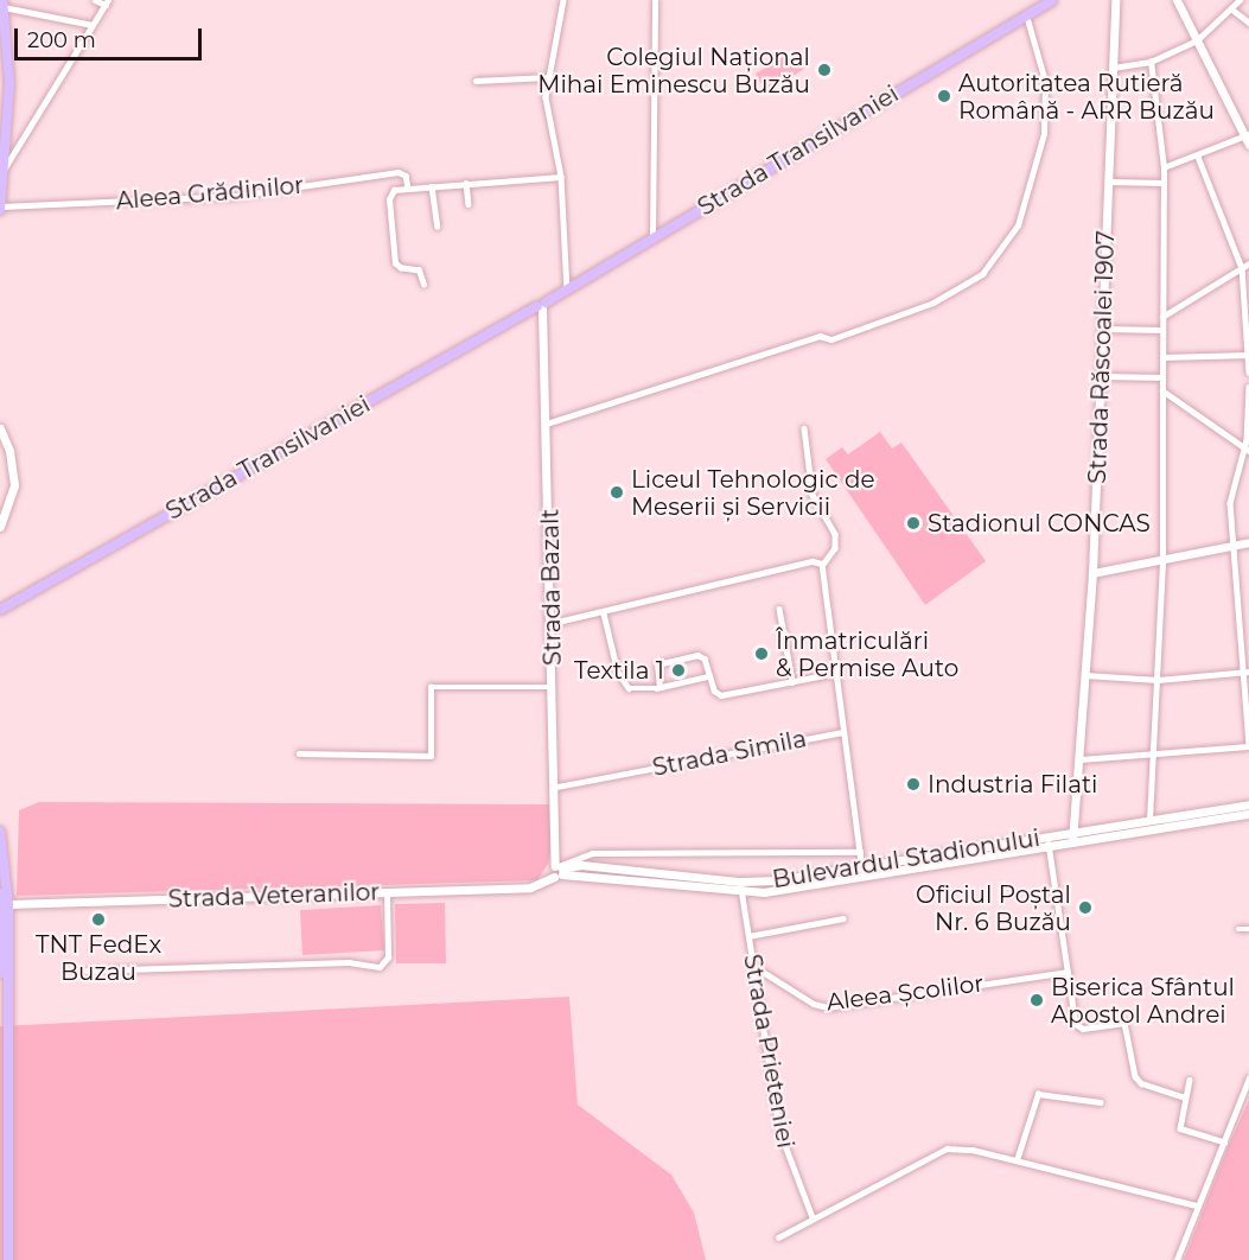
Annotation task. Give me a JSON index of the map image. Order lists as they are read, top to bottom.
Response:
{
  "streets": {
    "main road": [
      "Strada Transilvaniei",
      "Strada Răscoalei 1907",
      "Strada Bazalt",
      "Bulevardul Stadionului",
      "Strada Veteranilor"
    ],
    "street": [
      "Aleea Grădinilor",
      "Strada Simila",
      "Aleea Școlilor",
      "Strada Prieteniei"
    ]
  },
  "crossings": [
    ["Strada Transilvaniei", "Strada Bazalt"],
    ["Strada Răscoalei 1907", "Bulevardul Stadionului"],
    ["Strada Bazalt", "Strada Simila"],
    ["Strada Bazalt", "Bulevardul Stadionului"],
    ["Strada Bazalt", "Strada Veteranilor"],
    ["Bulevardul Stadionului", "Strada Veteranilor"],
    ["Bulevardul Stadionului", "Strada Prieteniei"],
    ["Aleea Școlilor", "Strada Prieteniei"]
  ],
  "places": [
    "Colegiul Național Mihai Eminescu Buzău",
    "Autoritatea Rutieră Română - ARR Buzău",
    "Liceul Tehnologic de Meserii și Servicii",
    "Stadionul CONCAS",
    "Înmatriculări & Permise Auto",
    "Textila 1",
    "Industria Filati",
    "Oficiul Poștal Nr. 6 Buzău",
    "TNT FedEx Buzau",
    "Biserica Sfântul Apostol Andrei"
  ],
  "scale_bar": "200 m"
}
